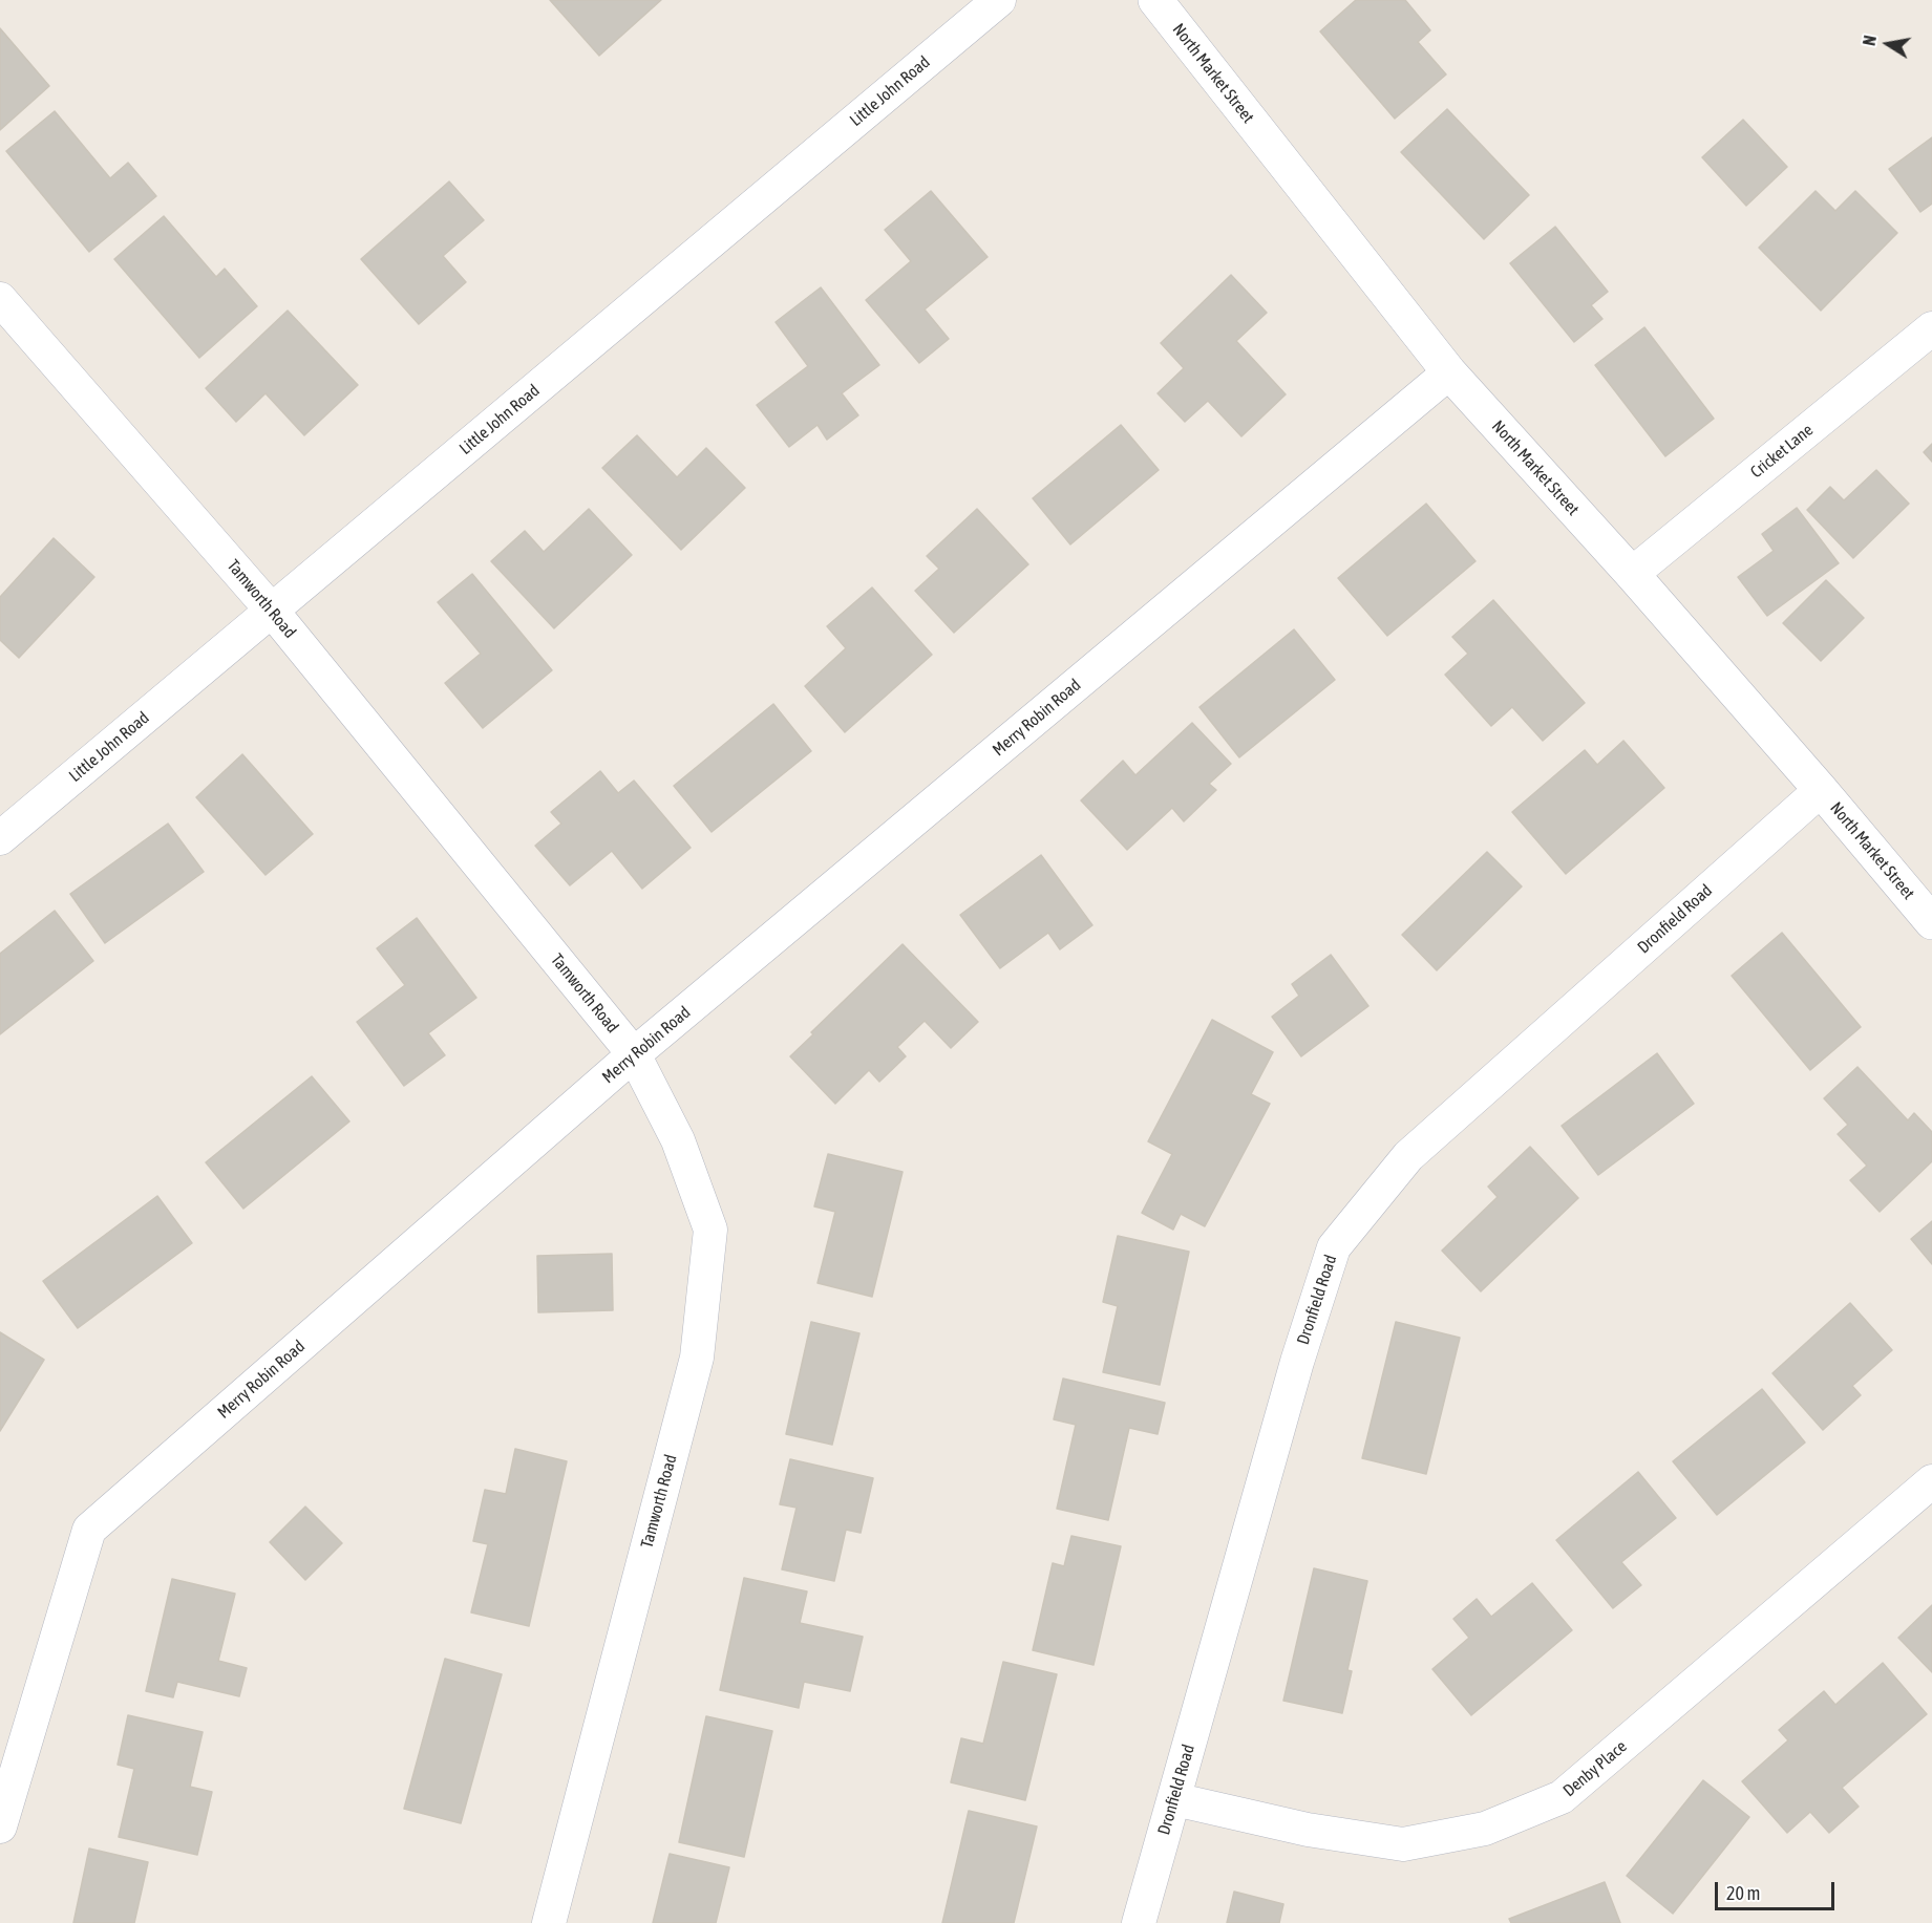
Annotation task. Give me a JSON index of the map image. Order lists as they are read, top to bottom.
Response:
{
  "streets": {
    "street": [
      "North Market Street",
      "Little John Road",
      "Cricket Lane",
      "Tamworth Road",
      "Merry Robin Road",
      "Dronfield Road",
      "Denby Place"
    ]
  },
  "crossings": [
    ["North Market Street", "Cricket Lane"],
    ["North Market Street", "Merry Robin Road"],
    ["North Market Street", "Dronfield Road"],
    ["Little John Road", "Tamworth Road"],
    ["Tamworth Road", "Merry Robin Road"],
    ["Dronfield Road", "Denby Place"]
  ],
  "scale_bar": "20 m",
  "north": "left"
}
